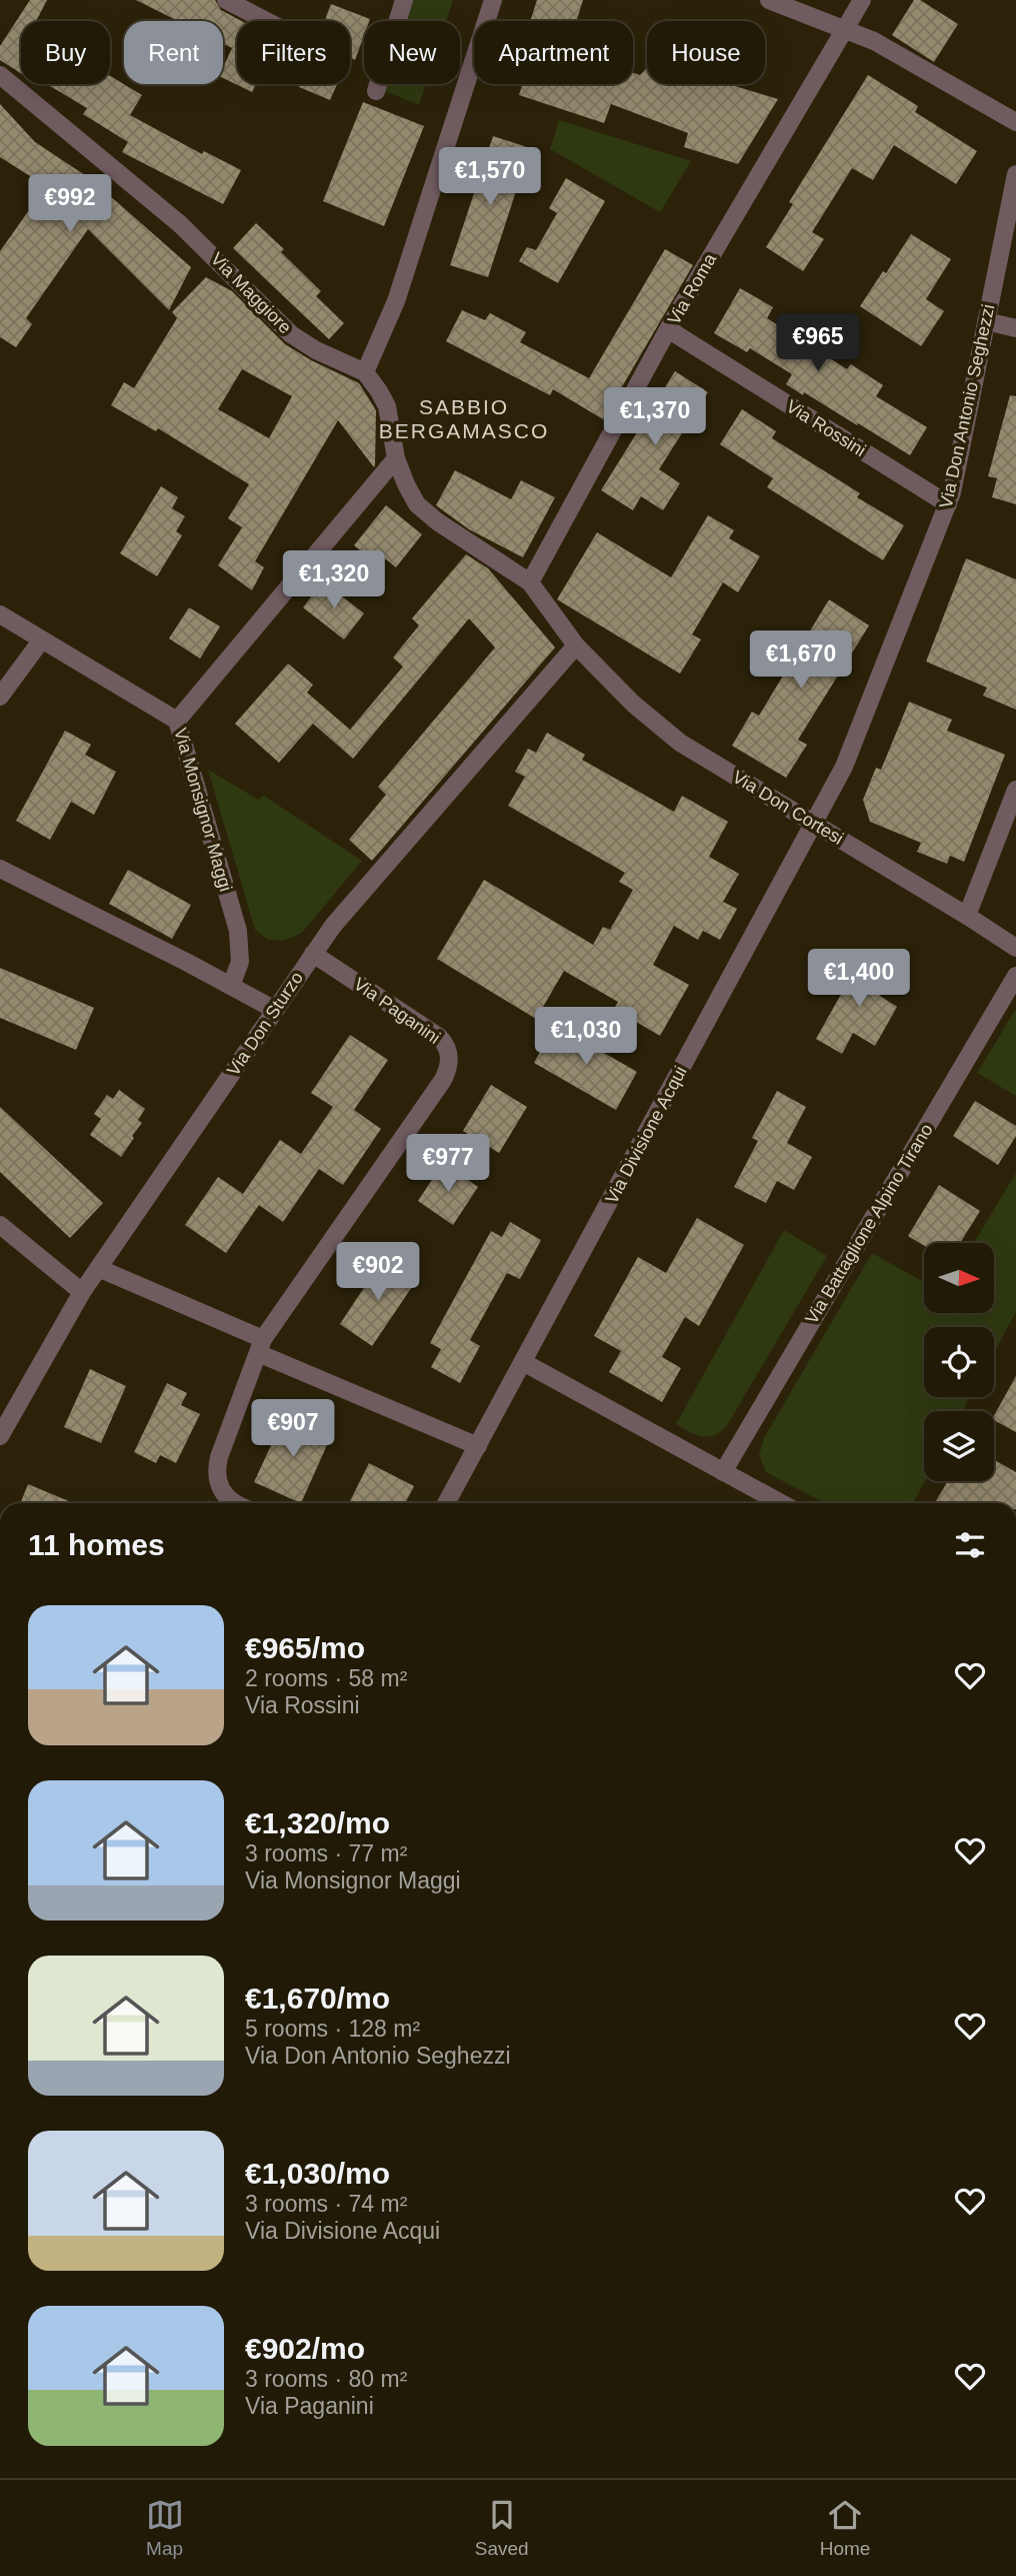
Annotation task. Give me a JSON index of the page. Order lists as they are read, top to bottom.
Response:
{
  "streets": {
    "street": [
      "Via Roma",
      "Via Maggiore",
      "Via Don Antonio Seghezzi",
      "Via Rossini",
      "Via Don Cortesi",
      "Via Monsignor Maggi",
      "Via Paganini",
      "Via Don Sturzo",
      "Via Divisione Acqui",
      "Via Battaglione Alpino Tirano"
    ]
  },
  "crossings": [
    ["Via Roma", "Via Rossini"],
    ["Via Don Antonio Seghezzi", "Via Rossini"],
    ["Via Don Antonio Seghezzi", "Via Don Cortesi"],
    ["Via Don Antonio Seghezzi", "Via Divisione Acqui"],
    ["Via Don Cortesi", "Via Don Sturzo"],
    ["Via Don Cortesi", "Via Divisione Acqui"],
    ["Via Paganini", "Via Don Sturzo"]
  ],
  "districts": ["SABBIO BERGAMASCO"],
  "north": "right",
  "page": {
    "chip": [
      "Buy",
      "Rent",
      "Filters",
      "New",
      "Apartment",
      "House"
    ],
    "price": [
      "€1,570",
      "€992",
      "€965",
      "€1,370",
      "€1,320",
      "€1,670",
      "€1,400",
      "€1,030",
      "€977",
      "€902",
      "€907"
    ],
    "heading": "11 homes",
    "list": [
      {
        "name": "€965/mo",
        "note": "2 rooms · 58 m² · Via Rossini"
      },
      {
        "name": "€1,320/mo",
        "note": "3 rooms · 77 m² · Via Monsignor Maggi"
      },
      {
        "name": "€1,670/mo",
        "note": "5 rooms · 128 m² · Via Don Antonio Seghezzi"
      },
      {
        "name": "€1,030/mo",
        "note": "3 rooms · 74 m² · Via Divisione Acqui"
      },
      {
        "name": "€902/mo",
        "note": "3 rooms · 80 m² · Via Paganini"
      }
    ],
    "tabs": ["Map", "Saved", "Home"]
  }
}
